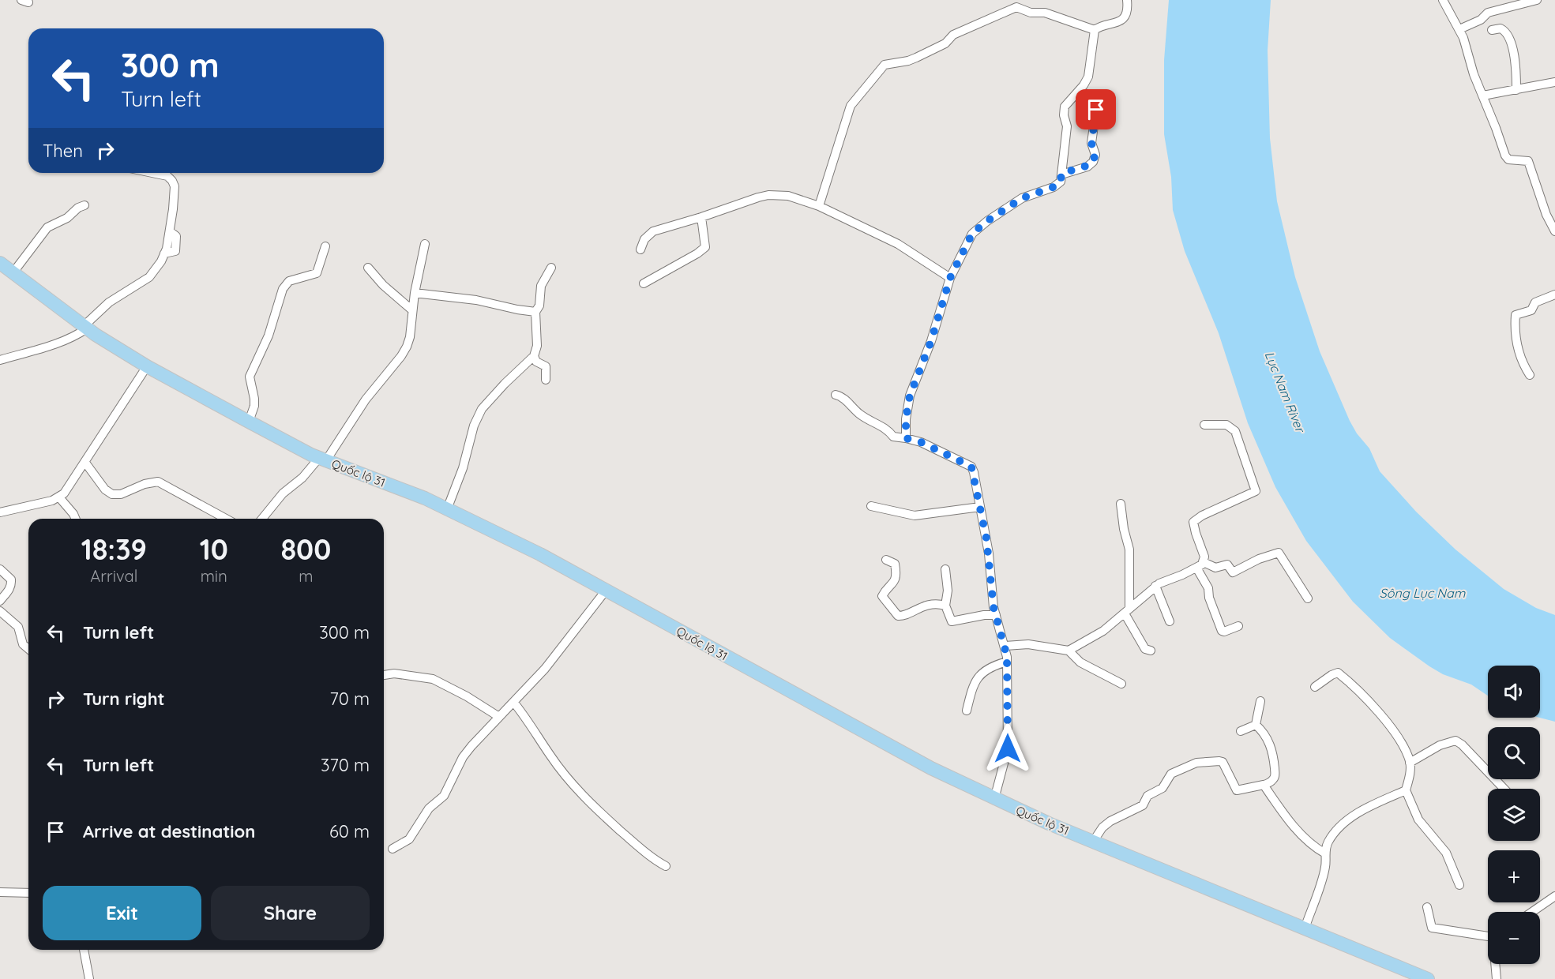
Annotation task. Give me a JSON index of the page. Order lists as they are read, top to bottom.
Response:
{
  "streets": {
    "highway": ["Quốc lộ 31"]
  },
  "water": ["Lục Nam River", "Sông Lục Nam"],
  "page": {
    "turn": ["300 m", "Turn left"],
    "then": "Then",
    "eta": [
      "18:39",
      "Arrival",
      "10",
      "min",
      "800",
      "m"
    ],
    "list": [
      {
        "name": "Turn left",
        "value": "300 m"
      },
      {
        "name": "Turn right",
        "value": "70 m"
      },
      {
        "name": "Turn left",
        "value": "370 m"
      },
      {
        "name": "Arrive at destination",
        "value": "60 m"
      }
    ],
    "map_buttons": ["+", "−"],
    "buttons": ["Exit", "Share"]
  }
}
